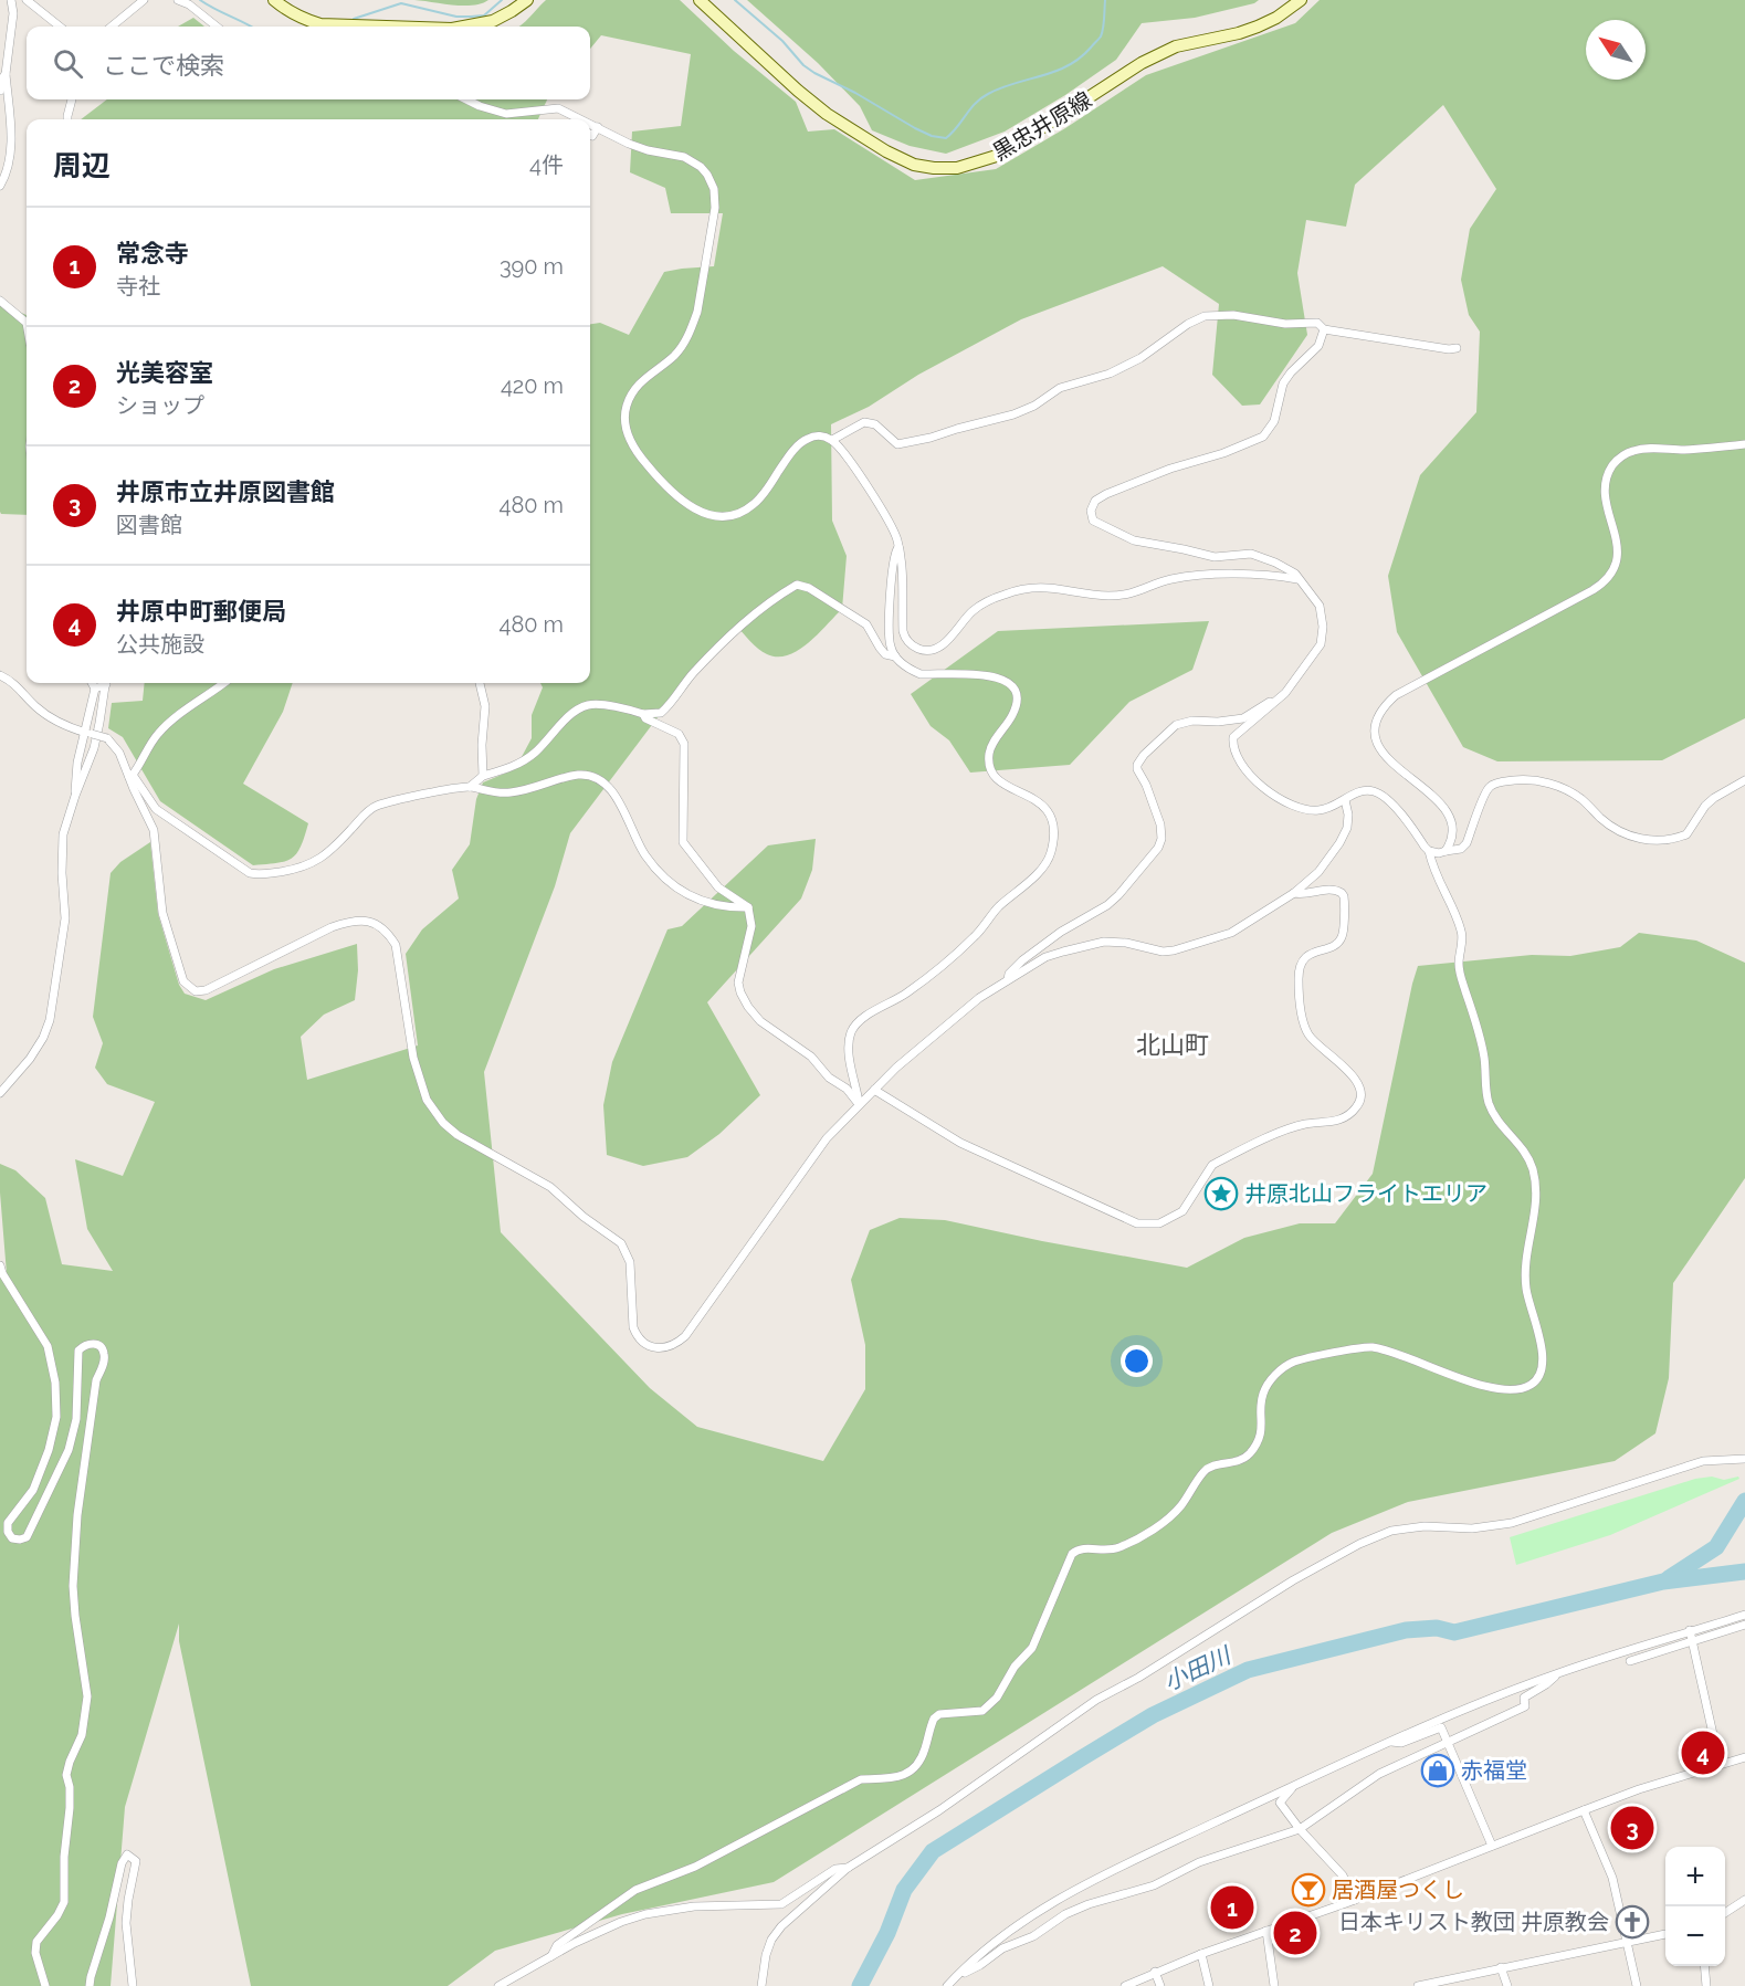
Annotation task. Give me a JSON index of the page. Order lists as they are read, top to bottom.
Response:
{
  "streets": {
    "main road": ["黒忠井原線"]
  },
  "districts": ["北山町"],
  "water": ["小田川"],
  "places": {
    "place": ["井原北山フライトエリア"],
    "shop": ["赤福堂"],
    "bar": ["居酒屋つくし"],
    "church": ["日本キリスト教団 井原教会"]
  },
  "north": "top left",
  "page": {
    "search": "ここで検索",
    "heading": ["周辺", "4件"],
    "list": [
      {
        "mark": "1",
        "name": "常念寺",
        "note": "寺社",
        "value": "390 m"
      },
      {
        "mark": "2",
        "name": "光美容室",
        "note": "ショップ",
        "value": "420 m"
      },
      {
        "mark": "3",
        "name": "井原市立井原図書館",
        "note": "図書館",
        "value": "480 m"
      },
      {
        "mark": "4",
        "name": "井原中町郵便局",
        "note": "公共施設",
        "value": "480 m"
      }
    ],
    "pins": [
      "4",
      "3",
      "1",
      "2"
    ],
    "map_buttons": ["+", "−"]
  }
}
